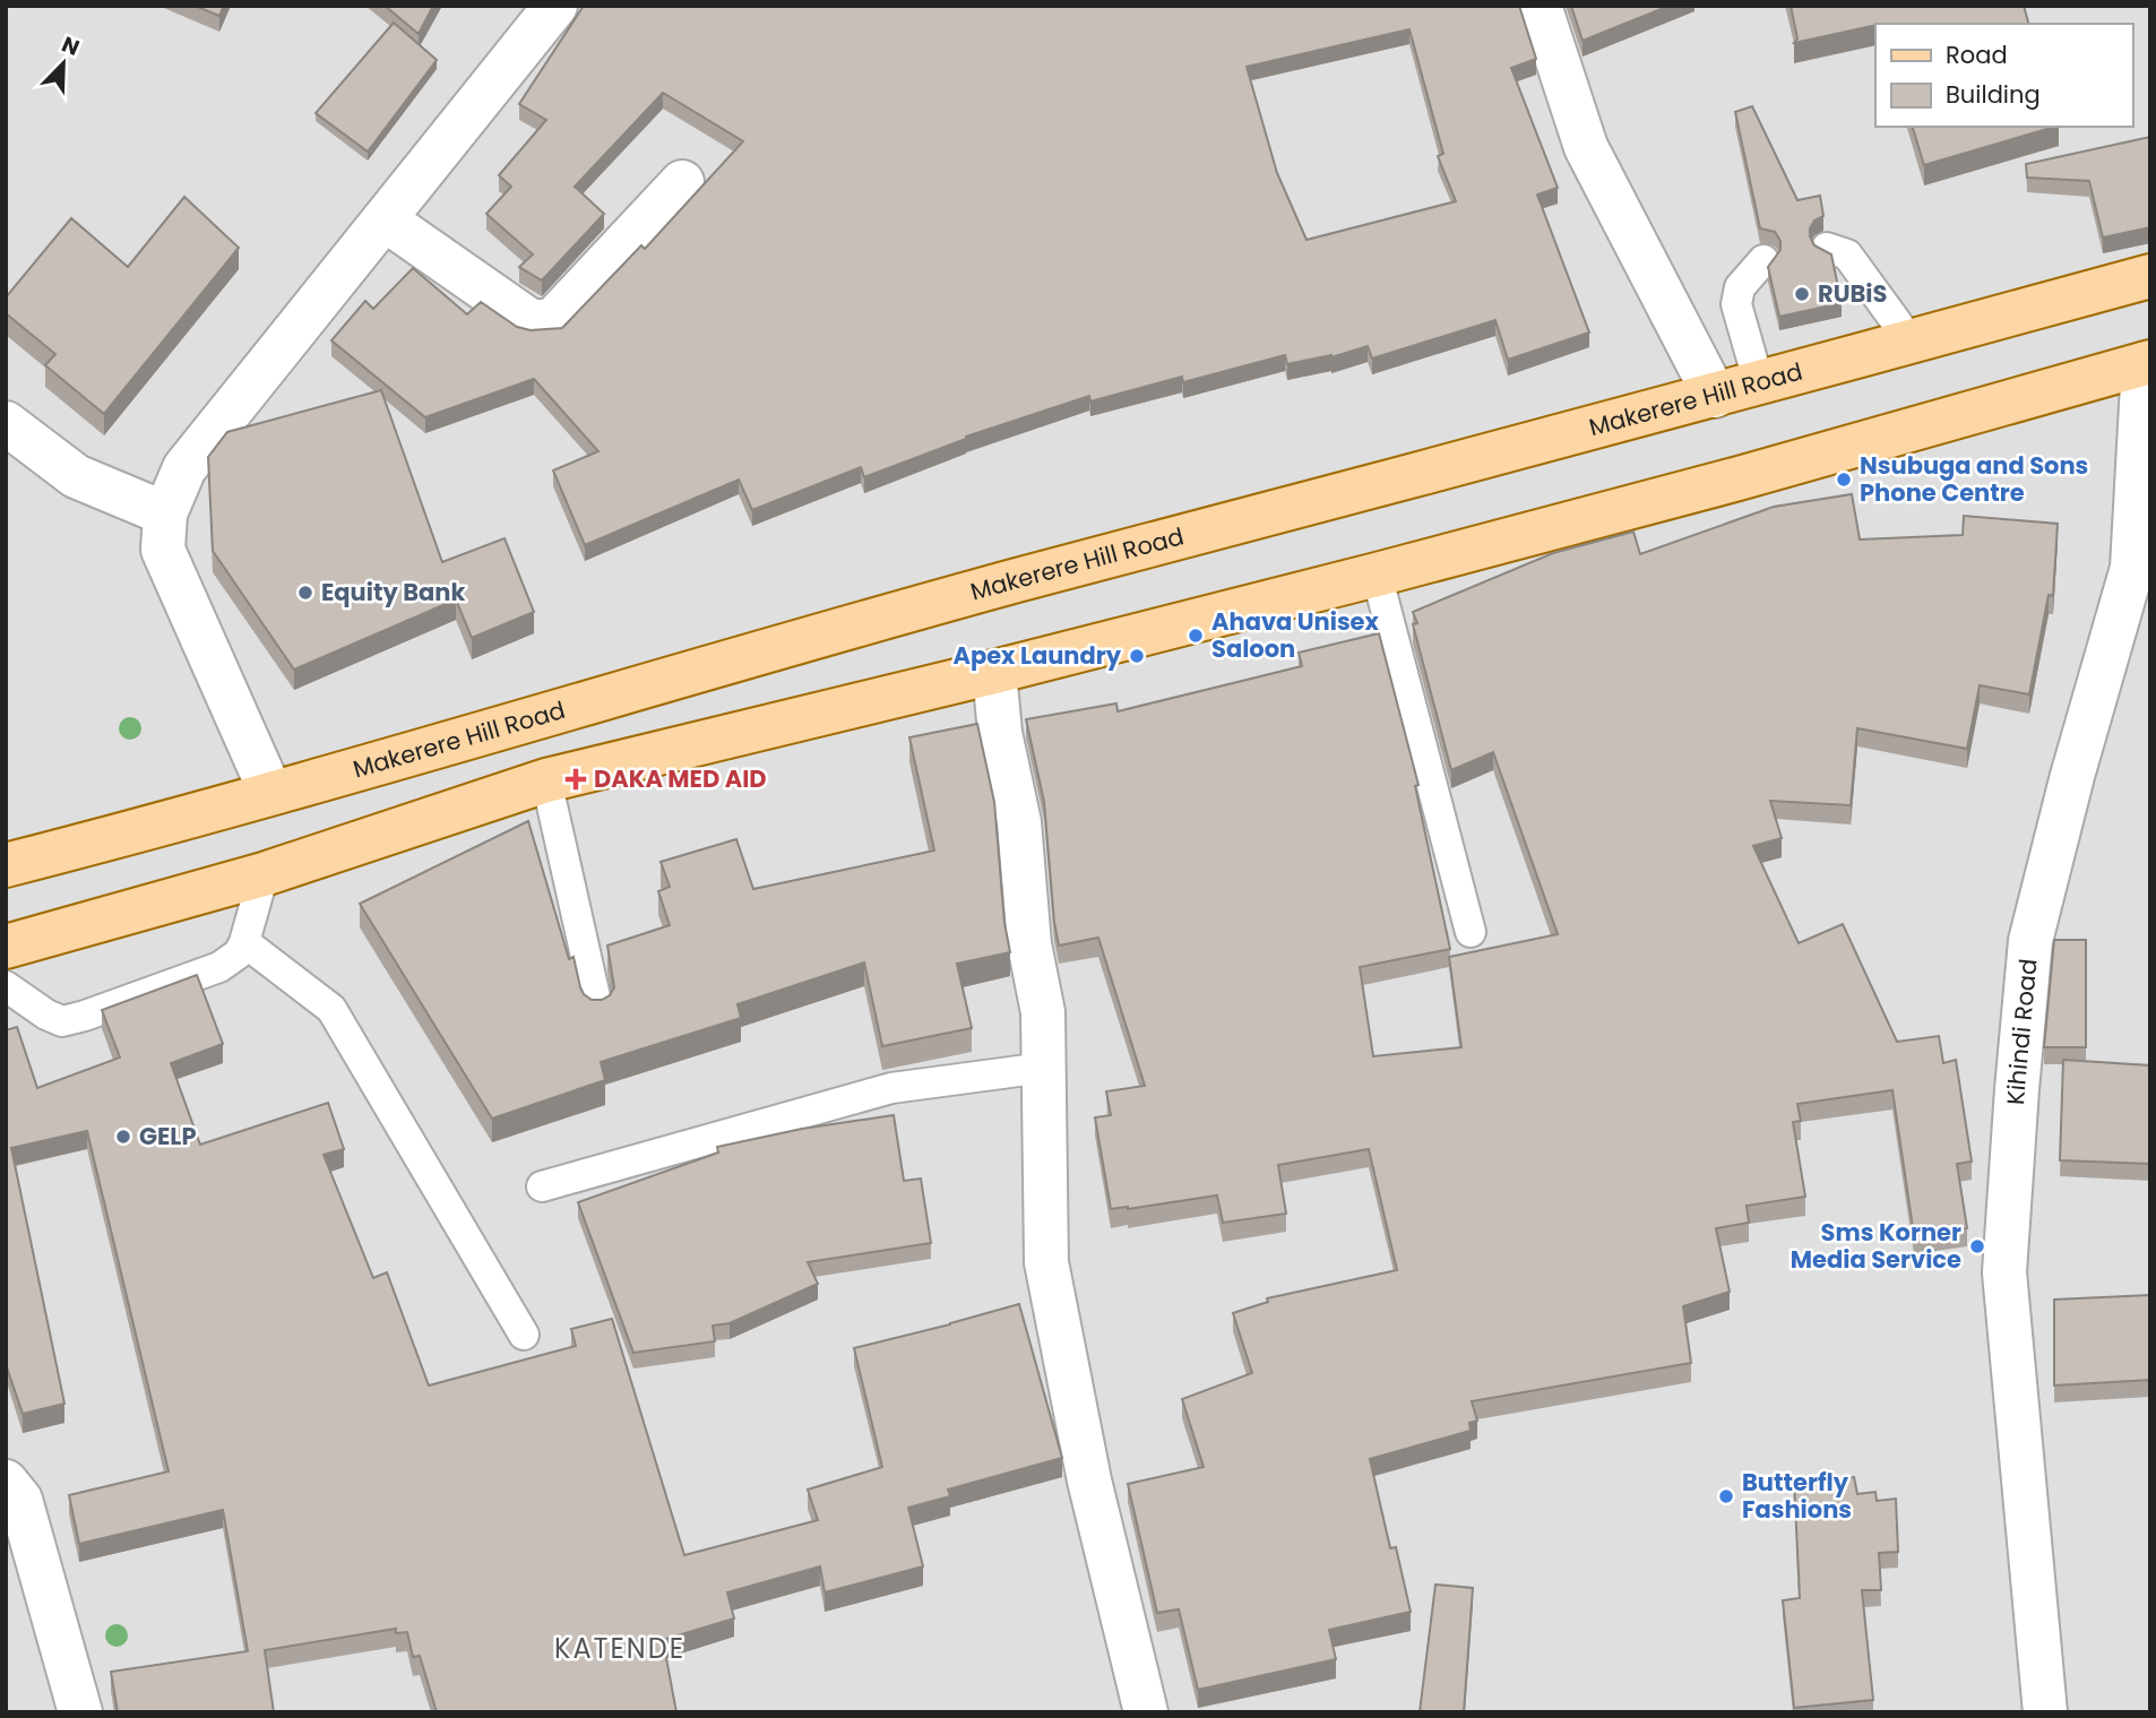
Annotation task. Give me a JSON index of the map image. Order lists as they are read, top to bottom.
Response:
{
  "streets": {
    "main road": ["Makerere Hill Road"],
    "street": ["Kihindi Road"]
  },
  "districts": ["KATENDE"],
  "places": {
    "other": [
      "RUBiS",
      "Nsubuga and Sons Phone Centre",
      "Equity Bank",
      "Ahava Unisex Saloon",
      "Apex Laundry",
      "GELP",
      "Sms Korner Media Service",
      "Butterfly Fashions"
    ],
    "health": ["DAKA MED AID"]
  },
  "legend": ["Road", "Building"],
  "north": "top right"
}
